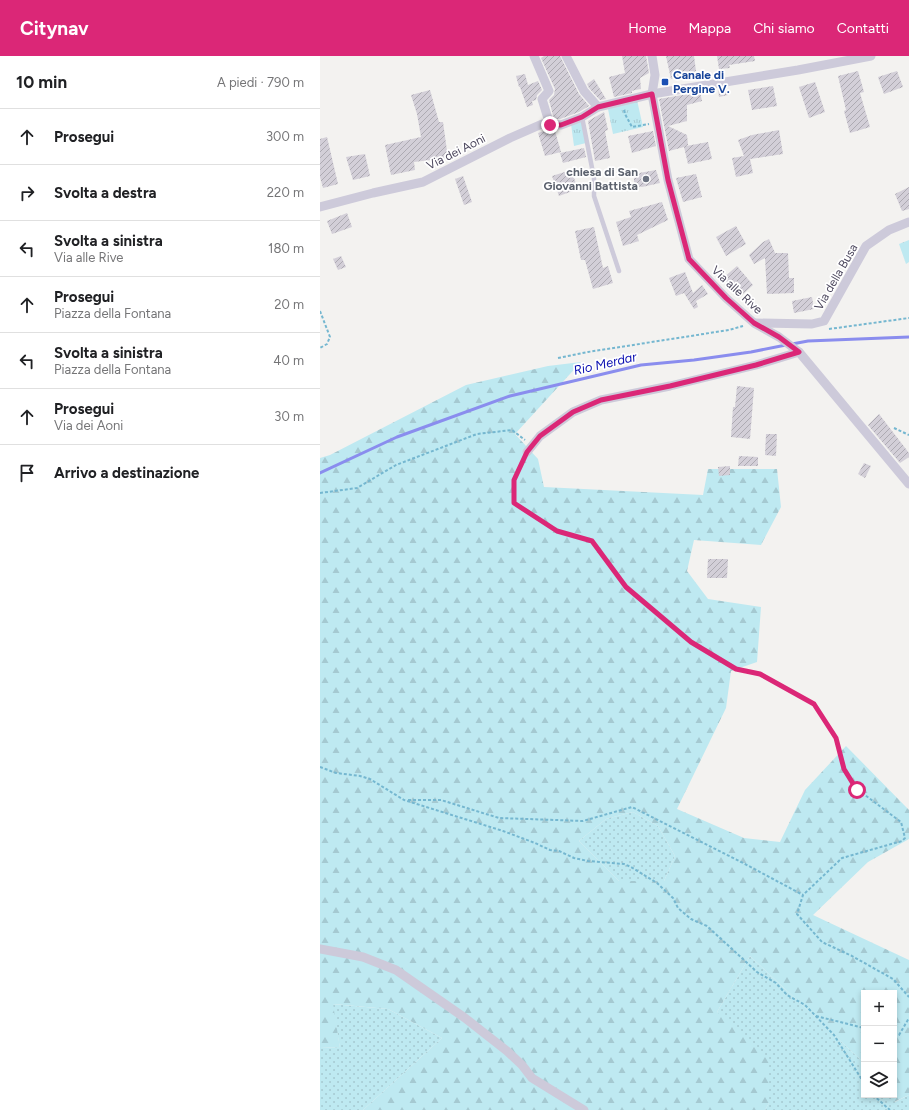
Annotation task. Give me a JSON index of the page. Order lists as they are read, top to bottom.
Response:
{
  "streets": {
    "street": ["Via dei Aoni", "Via della Busa", "Via alle Rive"]
  },
  "crossings": [
    ["Via dei Aoni", "Via alle Rive"],
    ["Via della Busa", "Via alle Rive"]
  ],
  "water": ["Rio Merdar"],
  "places": {
    "transit": ["Canale di Pergine V."],
    "other": ["chiesa di San Giovanni Battista"]
  },
  "page": {
    "header": "Citynav",
    "nav": [
      "Home",
      "Mappa",
      "Chi siamo",
      "Contatti"
    ],
    "heading": ["10 min", "A piedi · 790 m"],
    "list": [
      ["Prosegui", "300 m"],
      ["Svolta a destra", "220 m"],
      ["Svolta a sinistra", "Via alle Rive", "180 m"],
      ["Prosegui", "Piazza della Fontana", "20 m"],
      ["Svolta a sinistra", "Piazza della Fontana", "40 m"],
      ["Prosegui", "Via dei Aoni", "30 m"],
      "Arrivo a destinazione"
    ],
    "map_buttons": ["+", "−"]
  }
}
